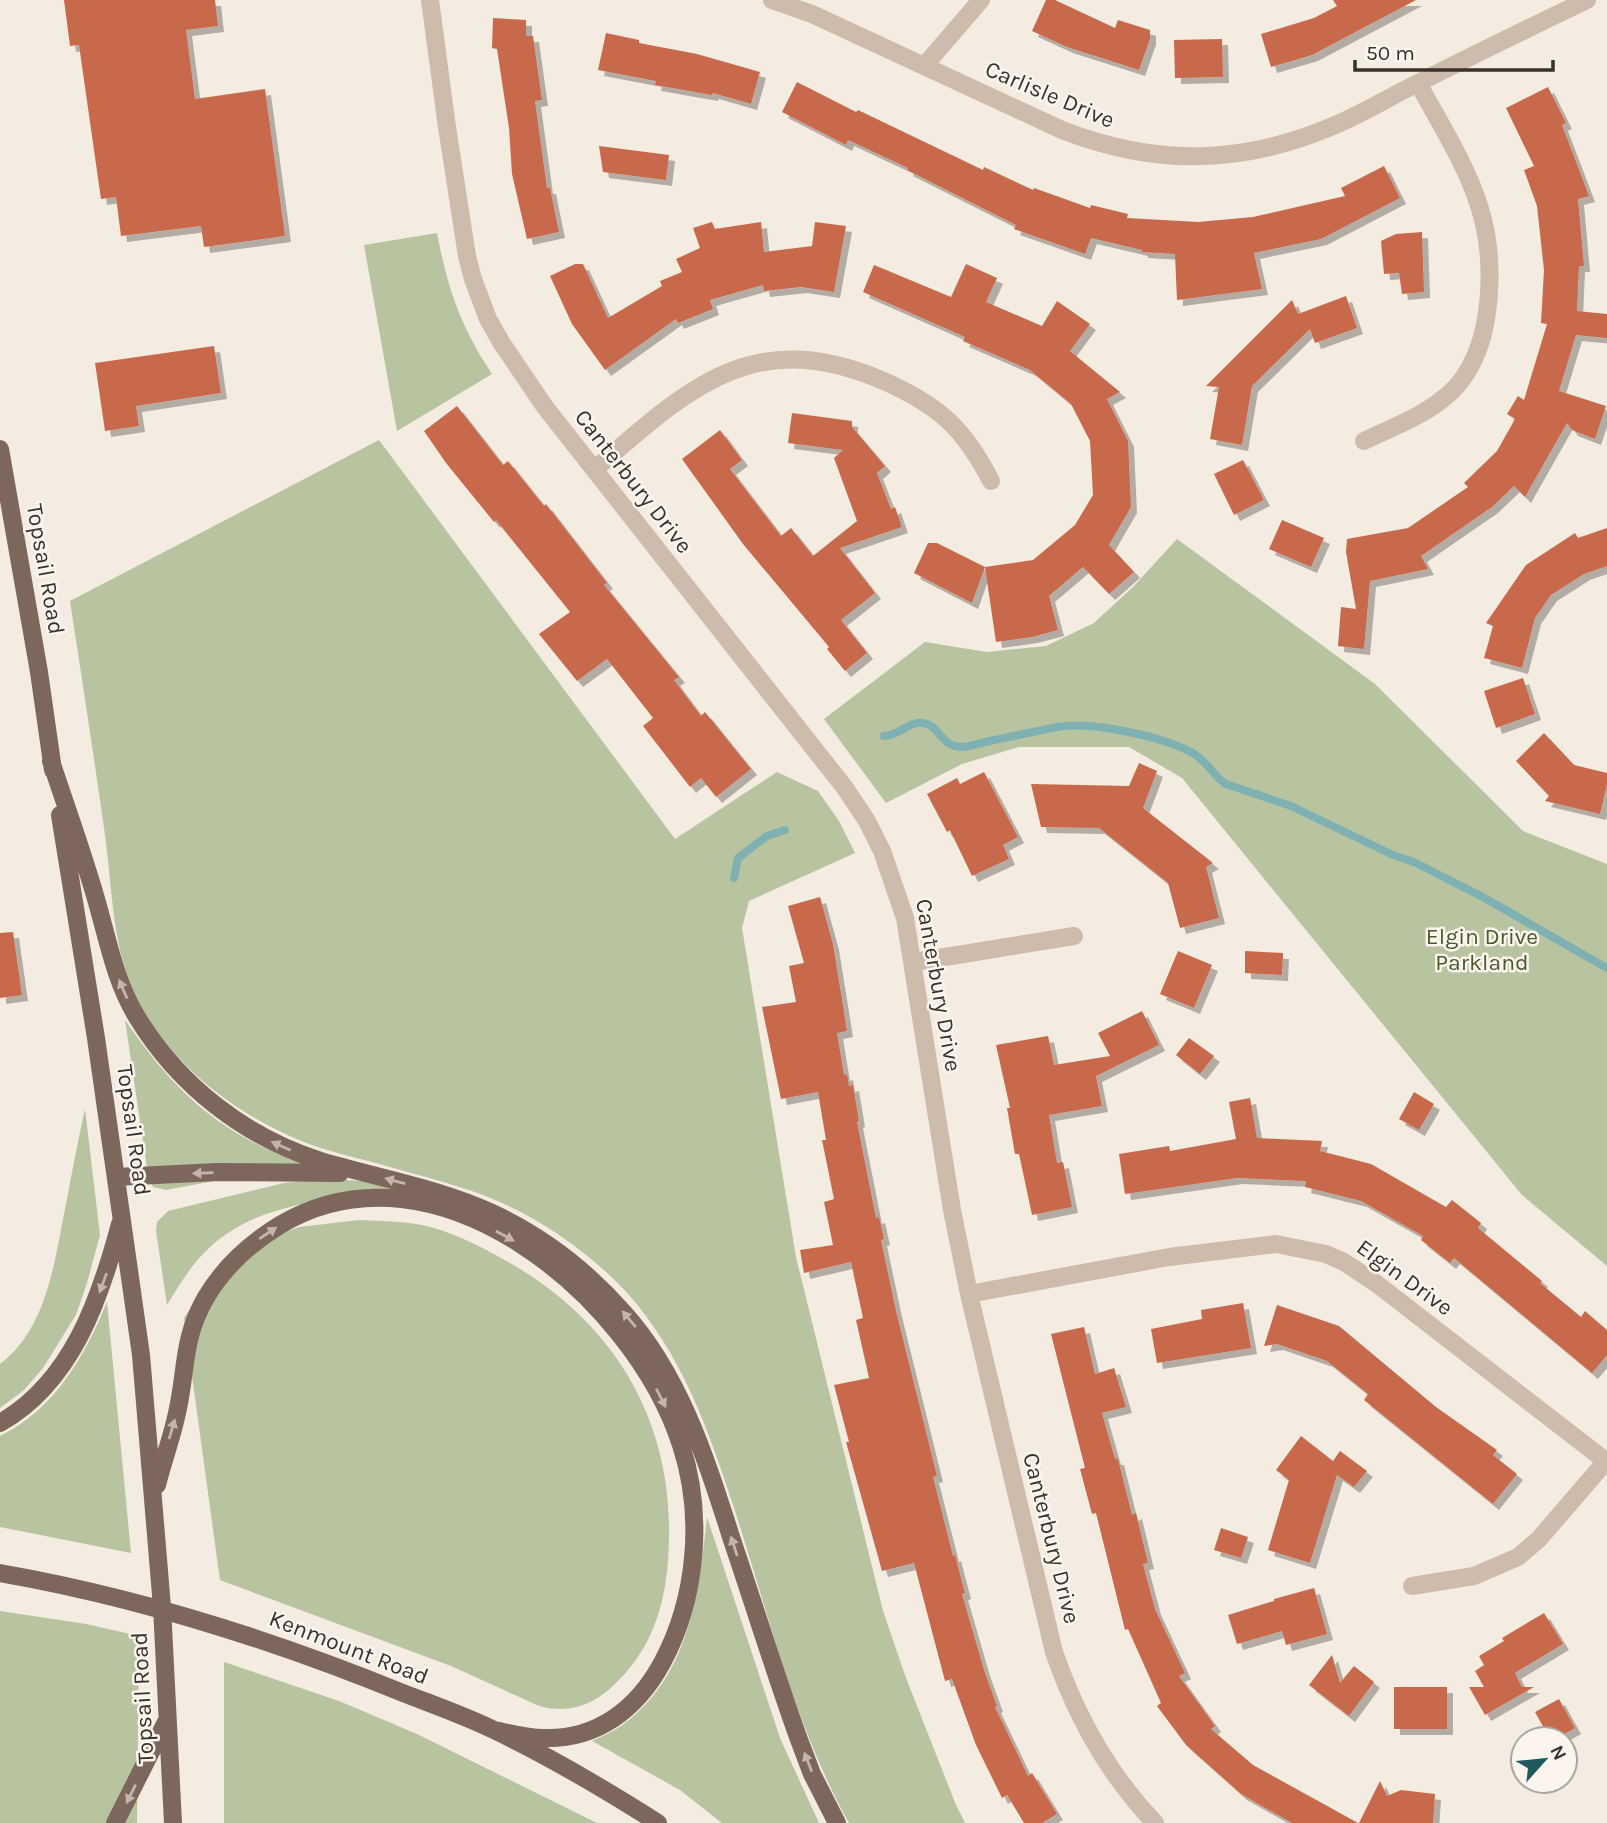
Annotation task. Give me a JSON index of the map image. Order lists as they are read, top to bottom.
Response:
{
  "streets": {
    "main road": ["Topsail Road", "Kenmount Road"],
    "street": ["Carlisle Drive", "Canterbury Drive", "Elgin Drive"]
  },
  "crossings": [
    ["Canterbury Drive", "Elgin Drive"]
  ],
  "parks": ["Elgin Drive Parkland"],
  "scale_bar": "50 m",
  "north": "top right"
}
